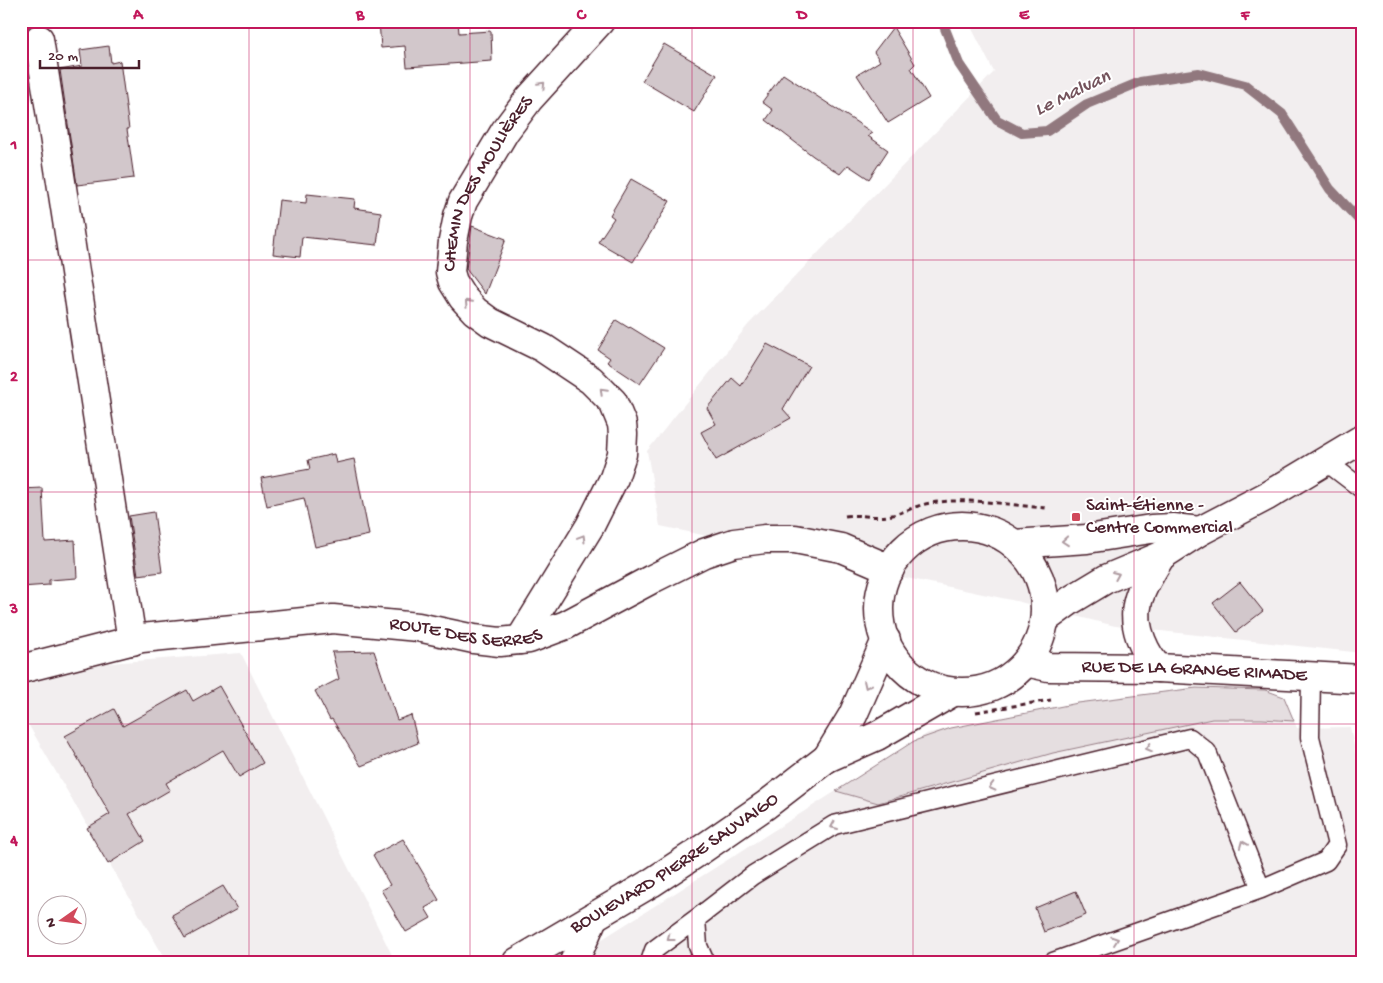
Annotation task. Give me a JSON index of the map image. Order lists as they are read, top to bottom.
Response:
{
  "streets": {
    "street": [
      "CHEMIN DES MOULIÈRES",
      "ROUTE DES SERRES",
      "RUE DE LA GRANGE RIMADE",
      "BOULEVARD PIERRE SAUVAIGO"
    ]
  },
  "crossings": [
    ["CHEMIN DES MOULIÈRES", "ROUTE DES SERRES"],
    ["ROUTE DES SERRES", "RUE DE LA GRANGE RIMADE"],
    ["ROUTE DES SERRES", "BOULEVARD PIERRE SAUVAIGO"],
    ["RUE DE LA GRANGE RIMADE", "BOULEVARD PIERRE SAUVAIGO"]
  ],
  "water": ["Le Malvan"],
  "places": {
    "transit": ["Saint-Étienne - Centre Commercial"]
  },
  "scale_bar": "20 m",
  "north": "left",
  "grid": {
    "columns": [
      "A",
      "B",
      "C",
      "D",
      "E",
      "F"
    ],
    "rows": [
      "1",
      "2",
      "3",
      "4"
    ]
  }
}
